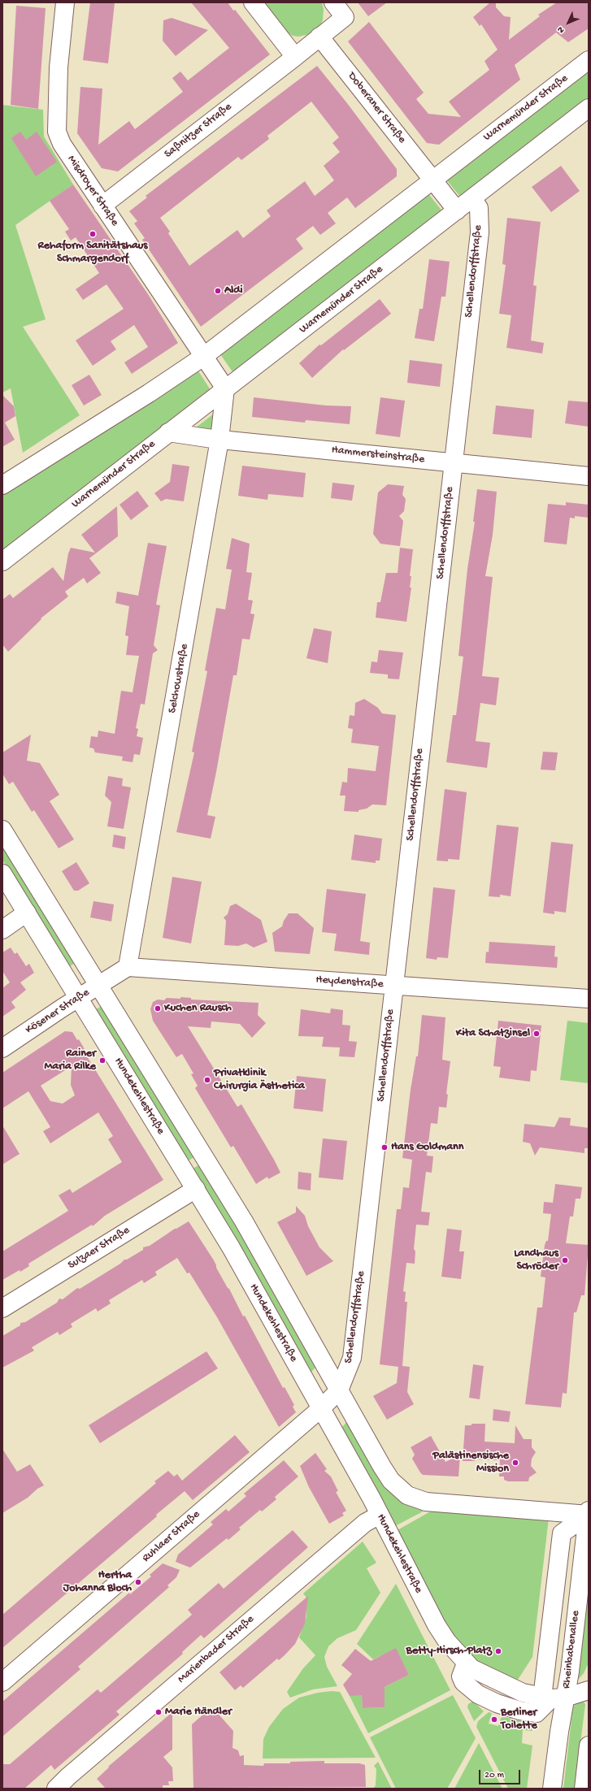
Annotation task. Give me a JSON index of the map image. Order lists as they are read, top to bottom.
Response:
{
  "streets": {
    "street": [
      "Doberaner Straße",
      "Warnemünder Straße",
      "Saßnitzer Straße",
      "Misdroyer Straße",
      "Schellendorffstraße",
      "Hammersteinstraße",
      "Selchowstraße",
      "Heydenstraße",
      "Kösener Straße",
      "Hundekehlestraße",
      "Sulzaer Straße",
      "Ruhlaer Straße",
      "Marienbader Straße",
      "Rheinbabenallee"
    ]
  },
  "crossings": [
    ["Doberaner Straße", "Warnemünder Straße"],
    ["Doberaner Straße", "Saßnitzer Straße"],
    ["Warnemünder Straße", "Misdroyer Straße"],
    ["Warnemünder Straße", "Schellendorffstraße"],
    ["Warnemünder Straße", "Hammersteinstraße"],
    ["Warnemünder Straße", "Selchowstraße"],
    ["Saßnitzer Straße", "Misdroyer Straße"],
    ["Schellendorffstraße", "Hammersteinstraße"],
    ["Schellendorffstraße", "Heydenstraße"],
    ["Schellendorffstraße", "Hundekehlestraße"],
    ["Schellendorffstraße", "Ruhlaer Straße"],
    ["Hammersteinstraße", "Selchowstraße"],
    ["Selchowstraße", "Heydenstraße"],
    ["Selchowstraße", "Kösener Straße"],
    ["Selchowstraße", "Hundekehlestraße"],
    ["Heydenstraße", "Kösener Straße"],
    ["Heydenstraße", "Hundekehlestraße"],
    ["Kösener Straße", "Hundekehlestraße"],
    ["Hundekehlestraße", "Sulzaer Straße"],
    ["Hundekehlestraße", "Ruhlaer Straße"],
    ["Hundekehlestraße", "Marienbader Straße"],
    ["Hundekehlestraße", "Rheinbabenallee"]
  ],
  "places": [
    "Rehaform Sanitätshaus Schmargendorf",
    "Aldi",
    "Kuchen Rausch",
    "Kita Schatzinsel",
    "Rainer Maria Rilke",
    "Privatklinik Chirurgia Ästhetica",
    "Hans Goldmann",
    "Landhaus Schröder",
    "Palästinensische Mission",
    "Hertha Johanna Bloch",
    "Betty-Hirsch-Platz",
    "Marie Händler",
    "Berliner Toilette"
  ],
  "scale_bar": "20 m",
  "north": "bottom left"
}
